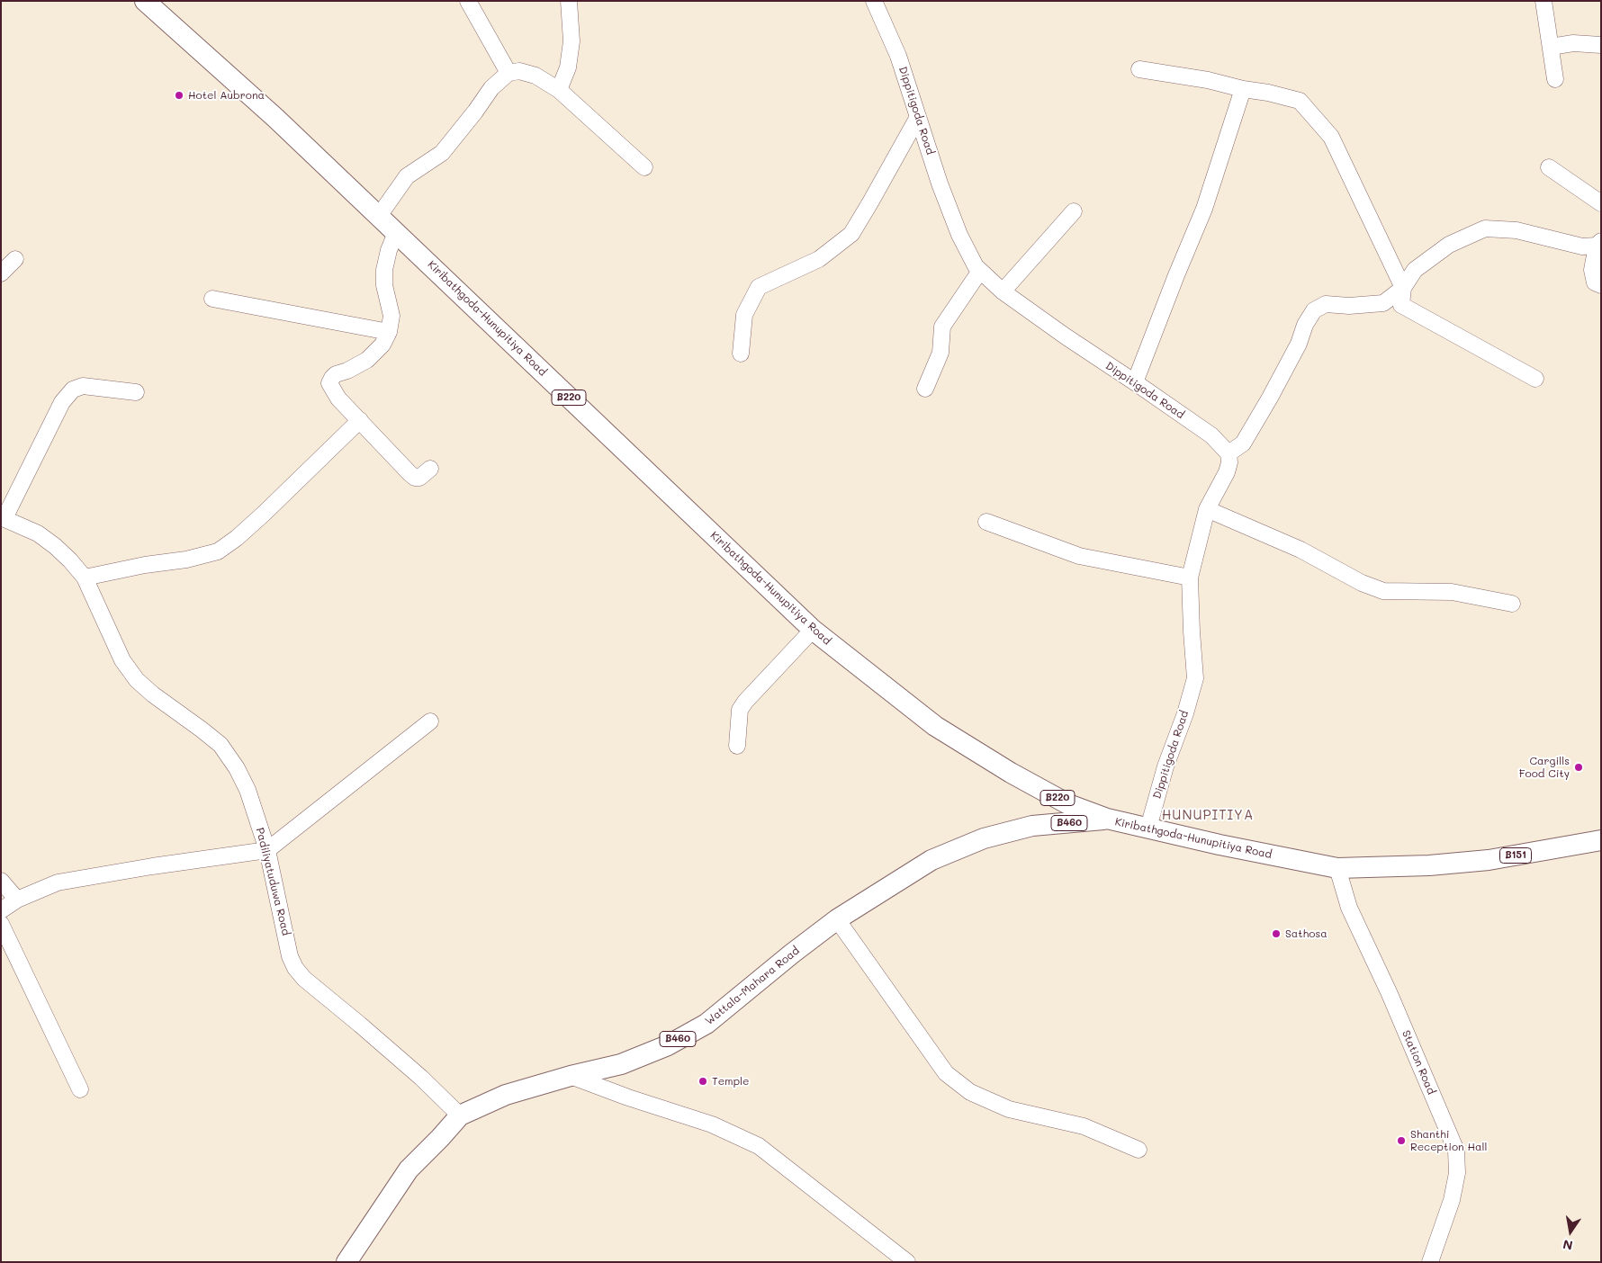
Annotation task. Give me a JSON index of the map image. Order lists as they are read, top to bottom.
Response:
{
  "streets": {
    "main road": [
      "Kiribathgoda-Hunupitiya Road",
      "B220",
      "B460",
      "B151",
      "Wattala-Mahara Road"
    ],
    "street": ["Dippitigoda Road", "Padiliyatuduwa Road", "Station Road"]
  },
  "crossings": [
    ["Dippitigoda Road", "Kiribathgoda-Hunupitiya Road"],
    ["Kiribathgoda-Hunupitiya Road", "Wattala-Mahara Road"],
    ["Kiribathgoda-Hunupitiya Road", "Station Road"],
    ["Padiliyatuduwa Road", "Wattala-Mahara Road"]
  ],
  "districts": ["HUNUPITIYA"],
  "places": [
    "Hotel Aubrona",
    "Cargills Food City",
    "Sathosa",
    "Temple",
    "Shanthi Reception Hall"
  ],
  "north": "bottom"
}
